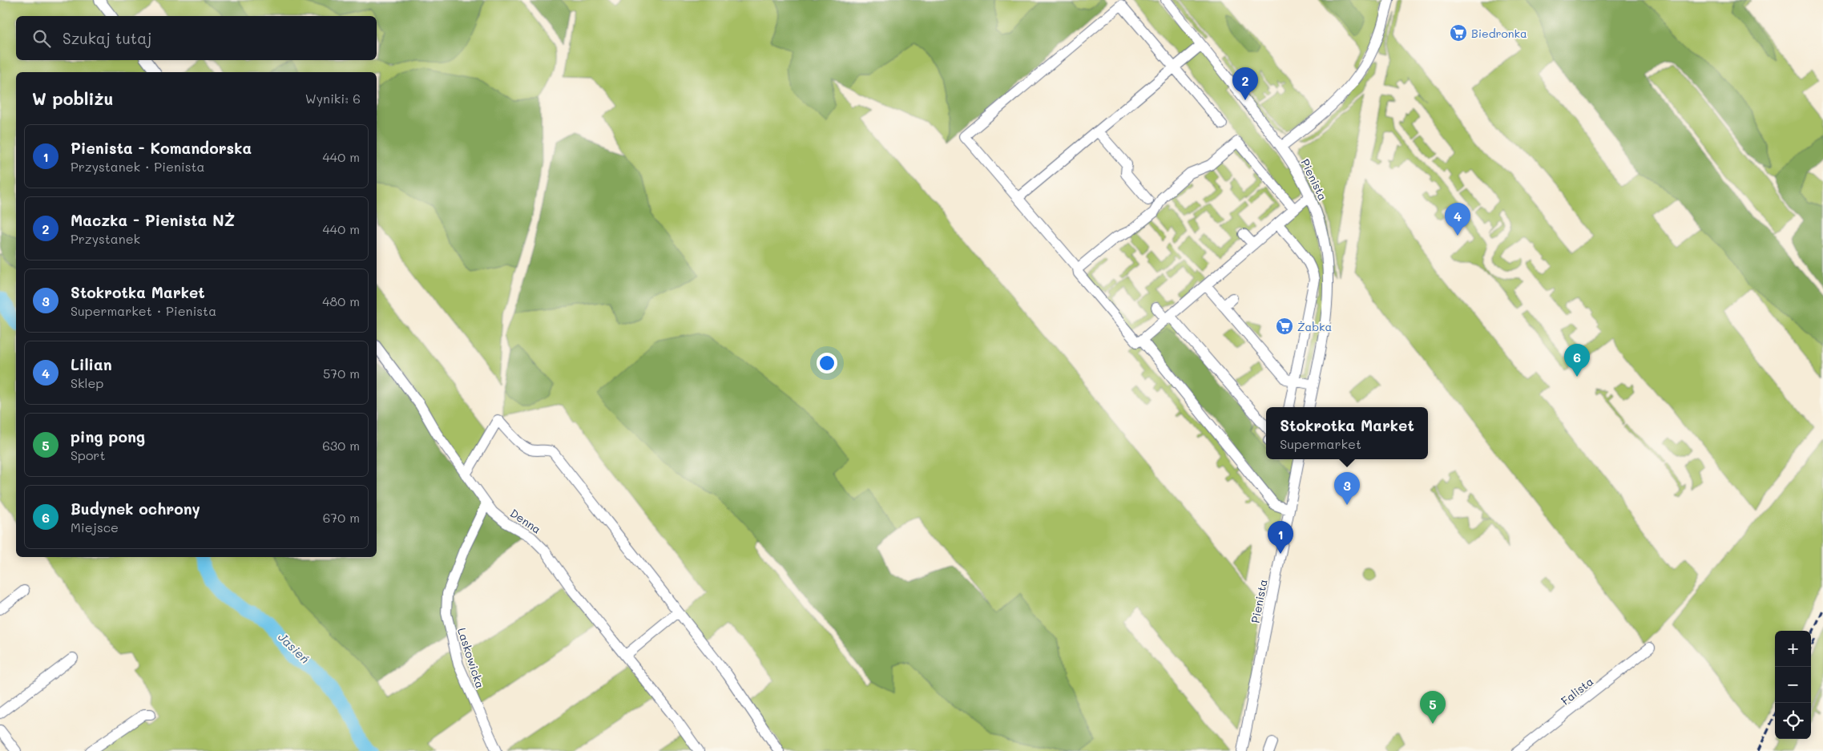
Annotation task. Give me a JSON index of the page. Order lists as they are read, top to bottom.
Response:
{
  "streets": {
    "street": [
      "Pienista",
      "Denna",
      "Laskowicka",
      "Falista"
    ]
  },
  "crossings": [
    ["Denna", "Laskowicka"]
  ],
  "water": ["Jasień"],
  "places": {
    "supermarket": ["Biedronka", "Żabka"]
  },
  "page": {
    "search": "Szukaj tutaj",
    "pins": [
      "2",
      "4",
      "6",
      "3",
      "1",
      "5"
    ],
    "heading": ["W pobliżu", "Wyniki: 6"],
    "list": [
      {
        "mark": "1",
        "name": "Pienista - Komandorska",
        "note": "Przystanek · Pienista",
        "value": "440 m"
      },
      {
        "mark": "2",
        "name": "Maczka - Pienista NŻ",
        "note": "Przystanek",
        "value": "440 m"
      },
      {
        "mark": "3",
        "name": "Stokrotka Market",
        "note": "Supermarket · Pienista",
        "value": "480 m"
      },
      {
        "mark": "4",
        "name": "Lilian",
        "note": "Sklep",
        "value": "570 m"
      },
      {
        "mark": "5",
        "name": "ping pong",
        "note": "Sport",
        "value": "630 m"
      },
      {
        "mark": "6",
        "name": "Budynek ochrony",
        "note": "Miejsce",
        "value": "670 m"
      }
    ],
    "popup": ["Stokrotka Market", "Supermarket"],
    "map_buttons": ["+", "−"]
  }
}
